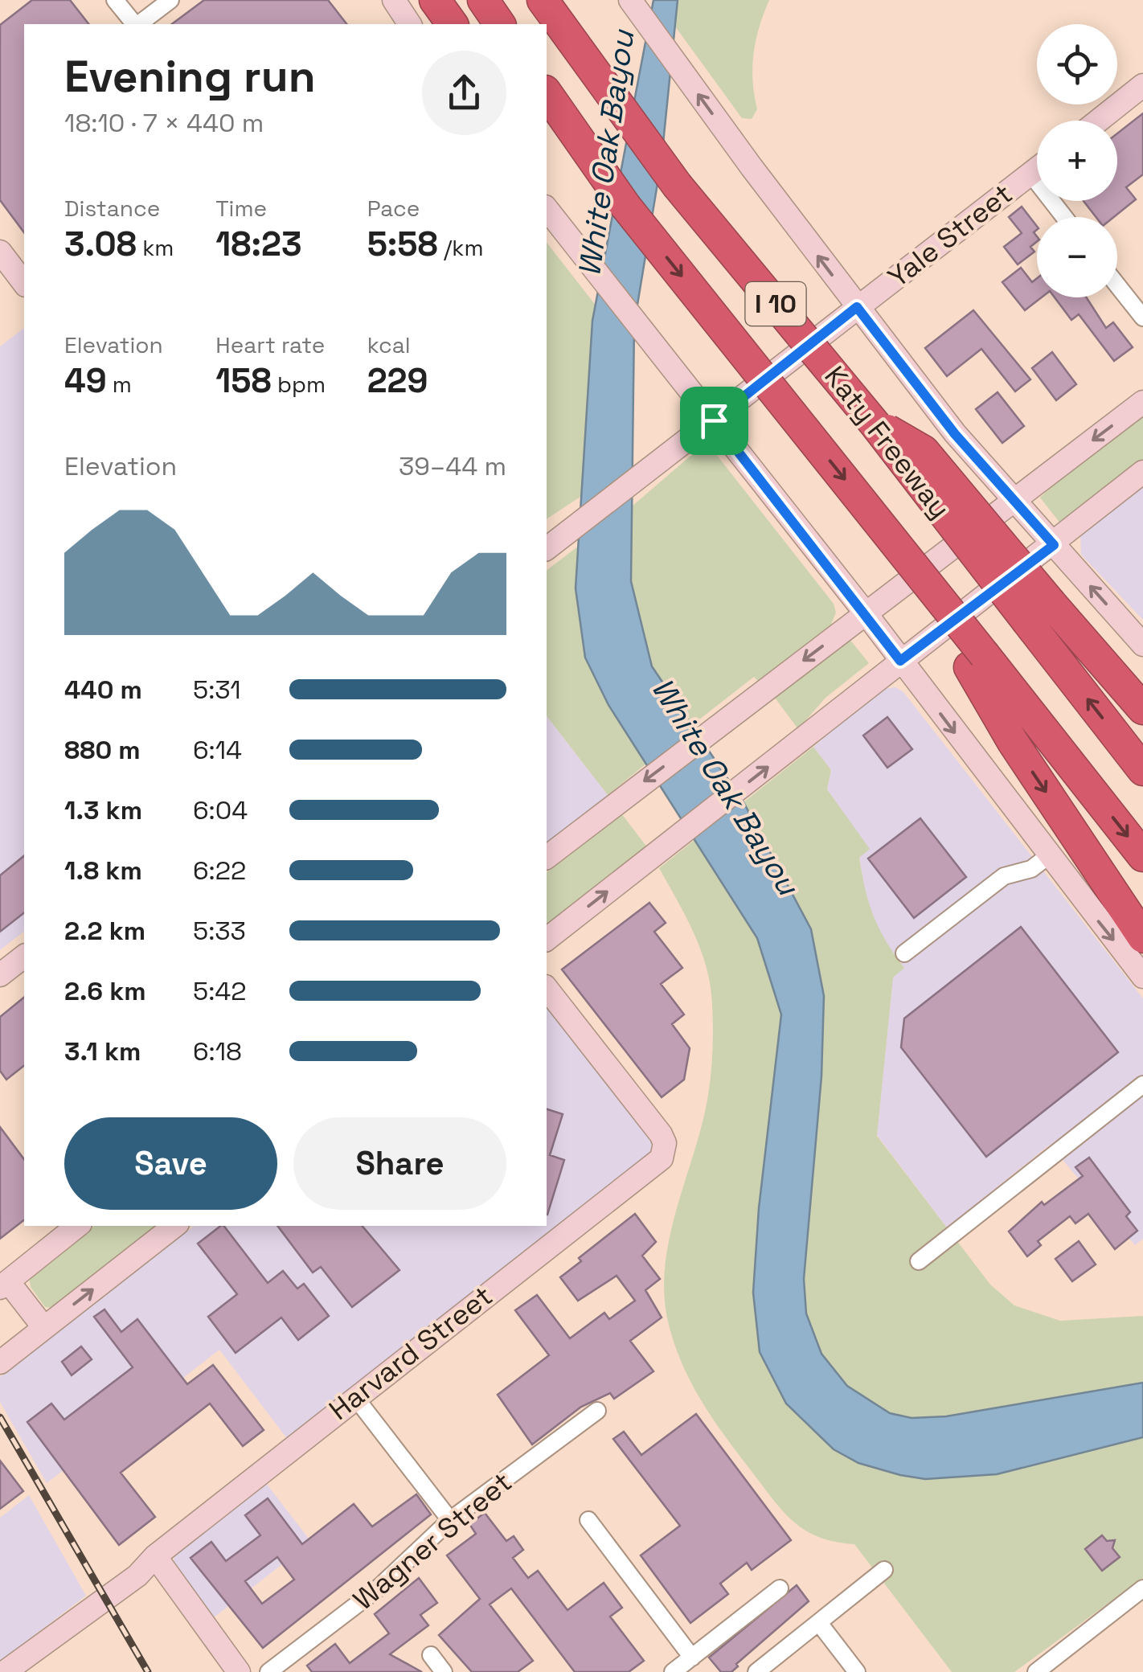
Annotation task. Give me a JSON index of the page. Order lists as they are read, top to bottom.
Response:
{
  "streets": {
    "highway": ["I 10", "Katy Freeway"],
    "main road": ["Yale Street", "Harvard Street"],
    "street": ["Wagner Street"]
  },
  "water": ["White Oak Bayou"],
  "page": {
    "map_buttons": ["+", "−"],
    "heading": ["Evening run", "18:10 · 7 × 440 m"],
    "stats": [
      ["Distance", "3.08 km"],
      ["Time", "18:23"],
      ["Pace", "5:58 /km"],
      ["Elevation", "49 m"],
      ["Heart rate", "158 bpm"],
      ["kcal", "229"]
    ],
    "chart": ["Elevation", "39–44 m"],
    "list": [
      {
        "name": "440 m",
        "note": "5:31"
      },
      {
        "name": "880 m",
        "note": "6:14"
      },
      {
        "name": "1.3 km",
        "note": "6:04"
      },
      {
        "name": "1.8 km",
        "note": "6:22"
      },
      {
        "name": "2.2 km",
        "note": "5:33"
      },
      {
        "name": "2.6 km",
        "note": "5:42"
      },
      {
        "name": "3.1 km",
        "note": "6:18"
      }
    ],
    "buttons": ["Save", "Share"]
  }
}
